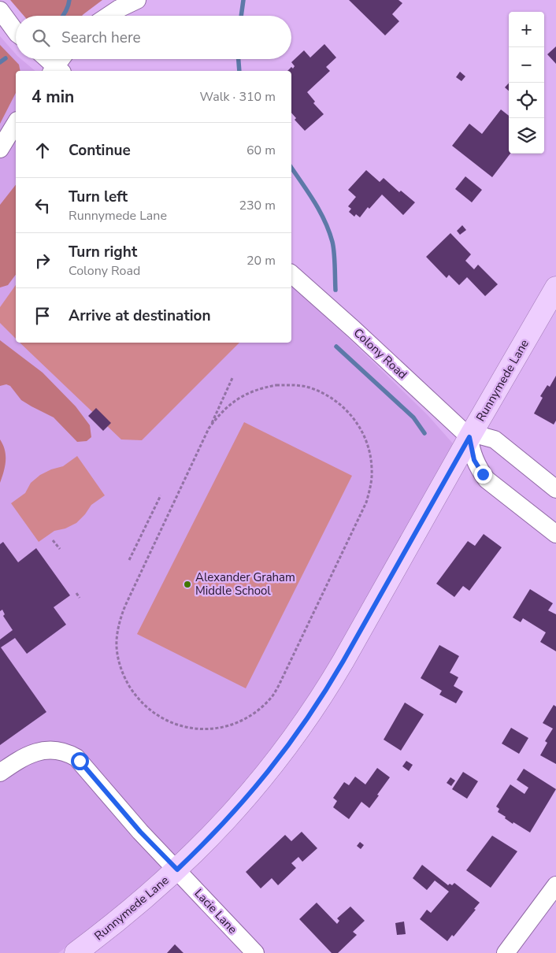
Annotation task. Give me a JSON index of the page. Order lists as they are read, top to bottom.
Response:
{
  "streets": {
    "main road": ["Runnymede Lane"],
    "street": ["Colony Road", "Lacie Lane"]
  },
  "crossings": [
    ["Colony Road", "Runnymede Lane"],
    ["Runnymede Lane", "Lacie Lane"]
  ],
  "places": ["Alexander Graham Middle School"],
  "page": {
    "map_buttons": ["+", "−"],
    "search": "Search here",
    "heading": ["4 min", "Walk · 310 m"],
    "list": [
      ["Continue", "60 m"],
      ["Turn left", "Runnymede Lane", "230 m"],
      ["Turn right", "Colony Road", "20 m"],
      "Arrive at destination"
    ]
  }
}
